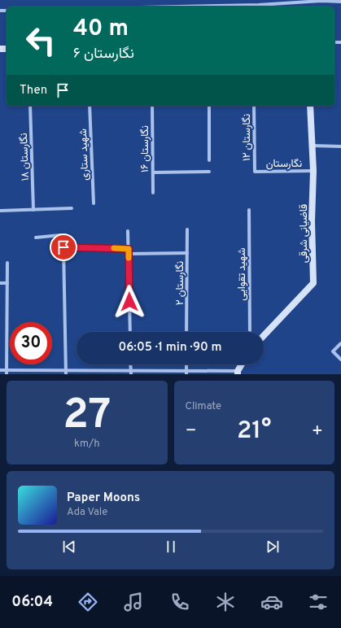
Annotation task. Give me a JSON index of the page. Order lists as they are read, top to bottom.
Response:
{
  "streets": {
    "street": [
      "نگارستان ۱۲",
      "نگارستان ۱۶",
      "شهید ستاری",
      "نگارستان ۱۸",
      "نگارستان",
      "قاضیانی شرقی",
      "شهید تقوایی",
      "نگارستان ۲"
    ]
  },
  "crossings": [
    ["نگارستان ۱۲", "نگارستان"],
    ["نگارستان", "قاضیانی شرقی"]
  ],
  "page": {
    "turn": ["40 m", "نگارستان ۶"],
    "then": "Then",
    "limit": "30",
    "trip": "06:05 · 1 min · 90 m",
    "tile": [
      ["27", "km/h"],
      "Climate"
    ],
    "heat": ["−", "21°", "+"],
    "song": ["Paper Moons", "Ada Vale"],
    "tabs": "06:04"
  }
}
